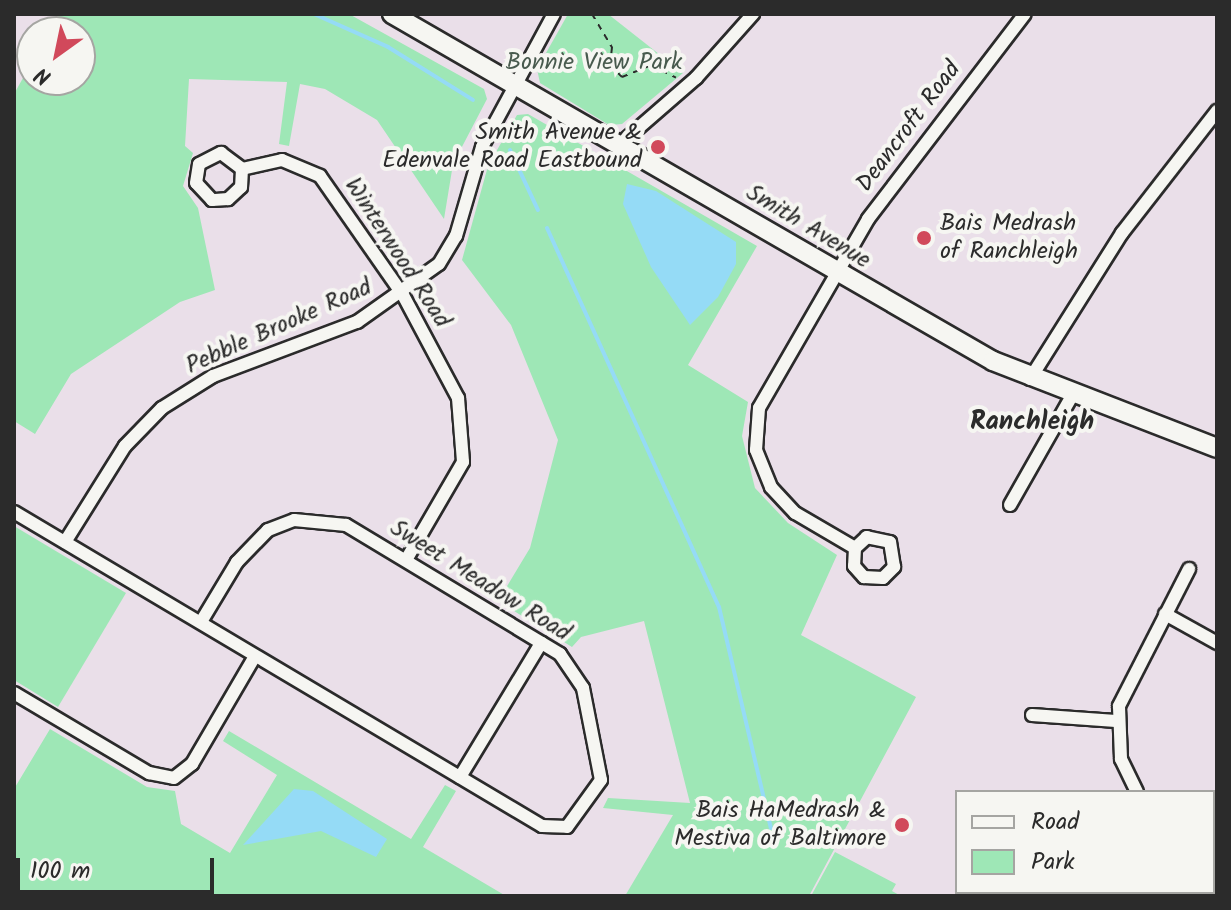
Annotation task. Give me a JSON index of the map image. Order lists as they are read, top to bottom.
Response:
{
  "streets": {
    "main road": ["Smith Avenue"],
    "street": [
      "Deancroft Road",
      "Winterwood Road",
      "Pebble Brooke Road",
      "Sweet Meadow Road"
    ]
  },
  "crossings": [
    ["Deancroft Road", "Smith Avenue"],
    ["Smith Avenue", "Pebble Brooke Road"],
    ["Winterwood Road", "Pebble Brooke Road"],
    ["Winterwood Road", "Sweet Meadow Road"],
    ["Pebble Brooke Road", "Sweet Meadow Road"]
  ],
  "districts": ["Ranchleigh"],
  "parks": ["Bonnie View Park"],
  "places": ["Smith Avenue & Edenvale Road Eastbound", "Bais Medrash of Ranchleigh", "Bais HaMedrash & Mestiva of Baltimore"],
  "legend": ["Road", "Park"],
  "scale_bar": "100 m",
  "north": "bottom left"
}
